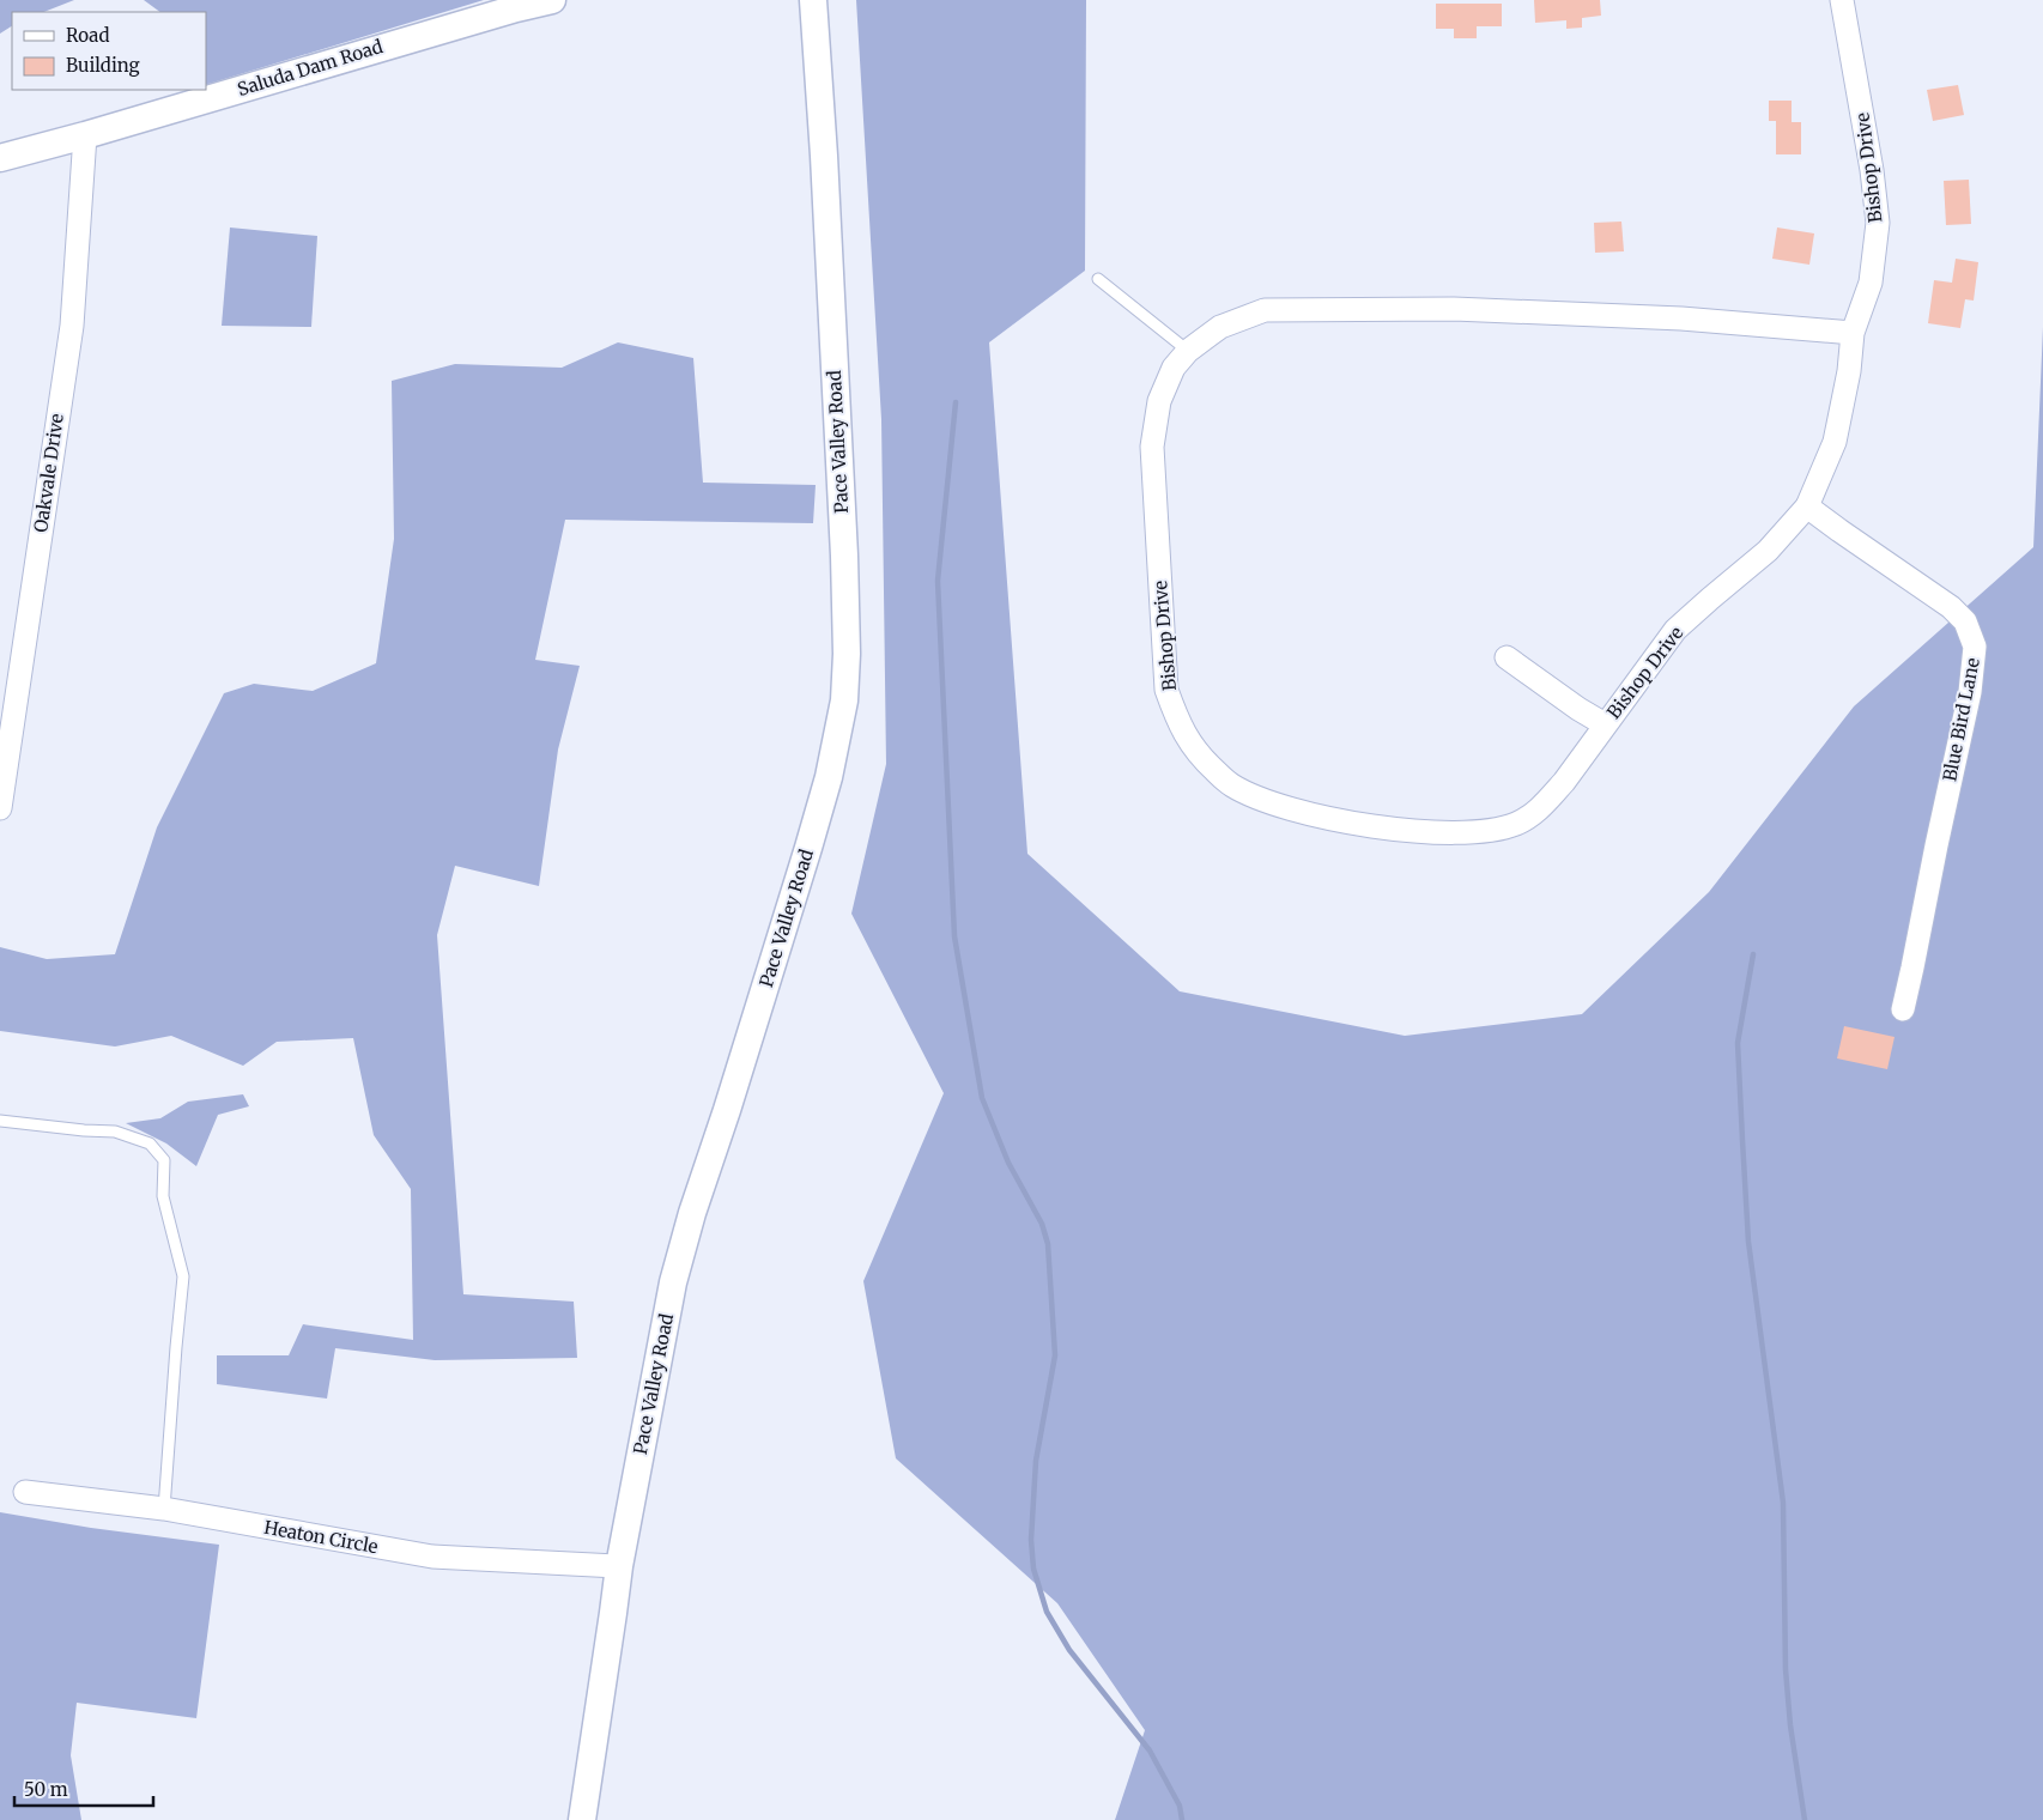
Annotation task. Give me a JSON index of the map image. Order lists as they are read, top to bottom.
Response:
{
  "streets": {
    "street": [
      "Saluda Dam Road",
      "Bishop Drive",
      "Pace Valley Road",
      "Oakvale Drive",
      "Blue Bird Lane",
      "Heaton Circle"
    ]
  },
  "crossings": [
    ["Saluda Dam Road", "Oakvale Drive"],
    ["Bishop Drive", "Blue Bird Lane"],
    ["Pace Valley Road", "Heaton Circle"]
  ],
  "legend": ["Road", "Building"],
  "scale_bar": "50 m"
}
